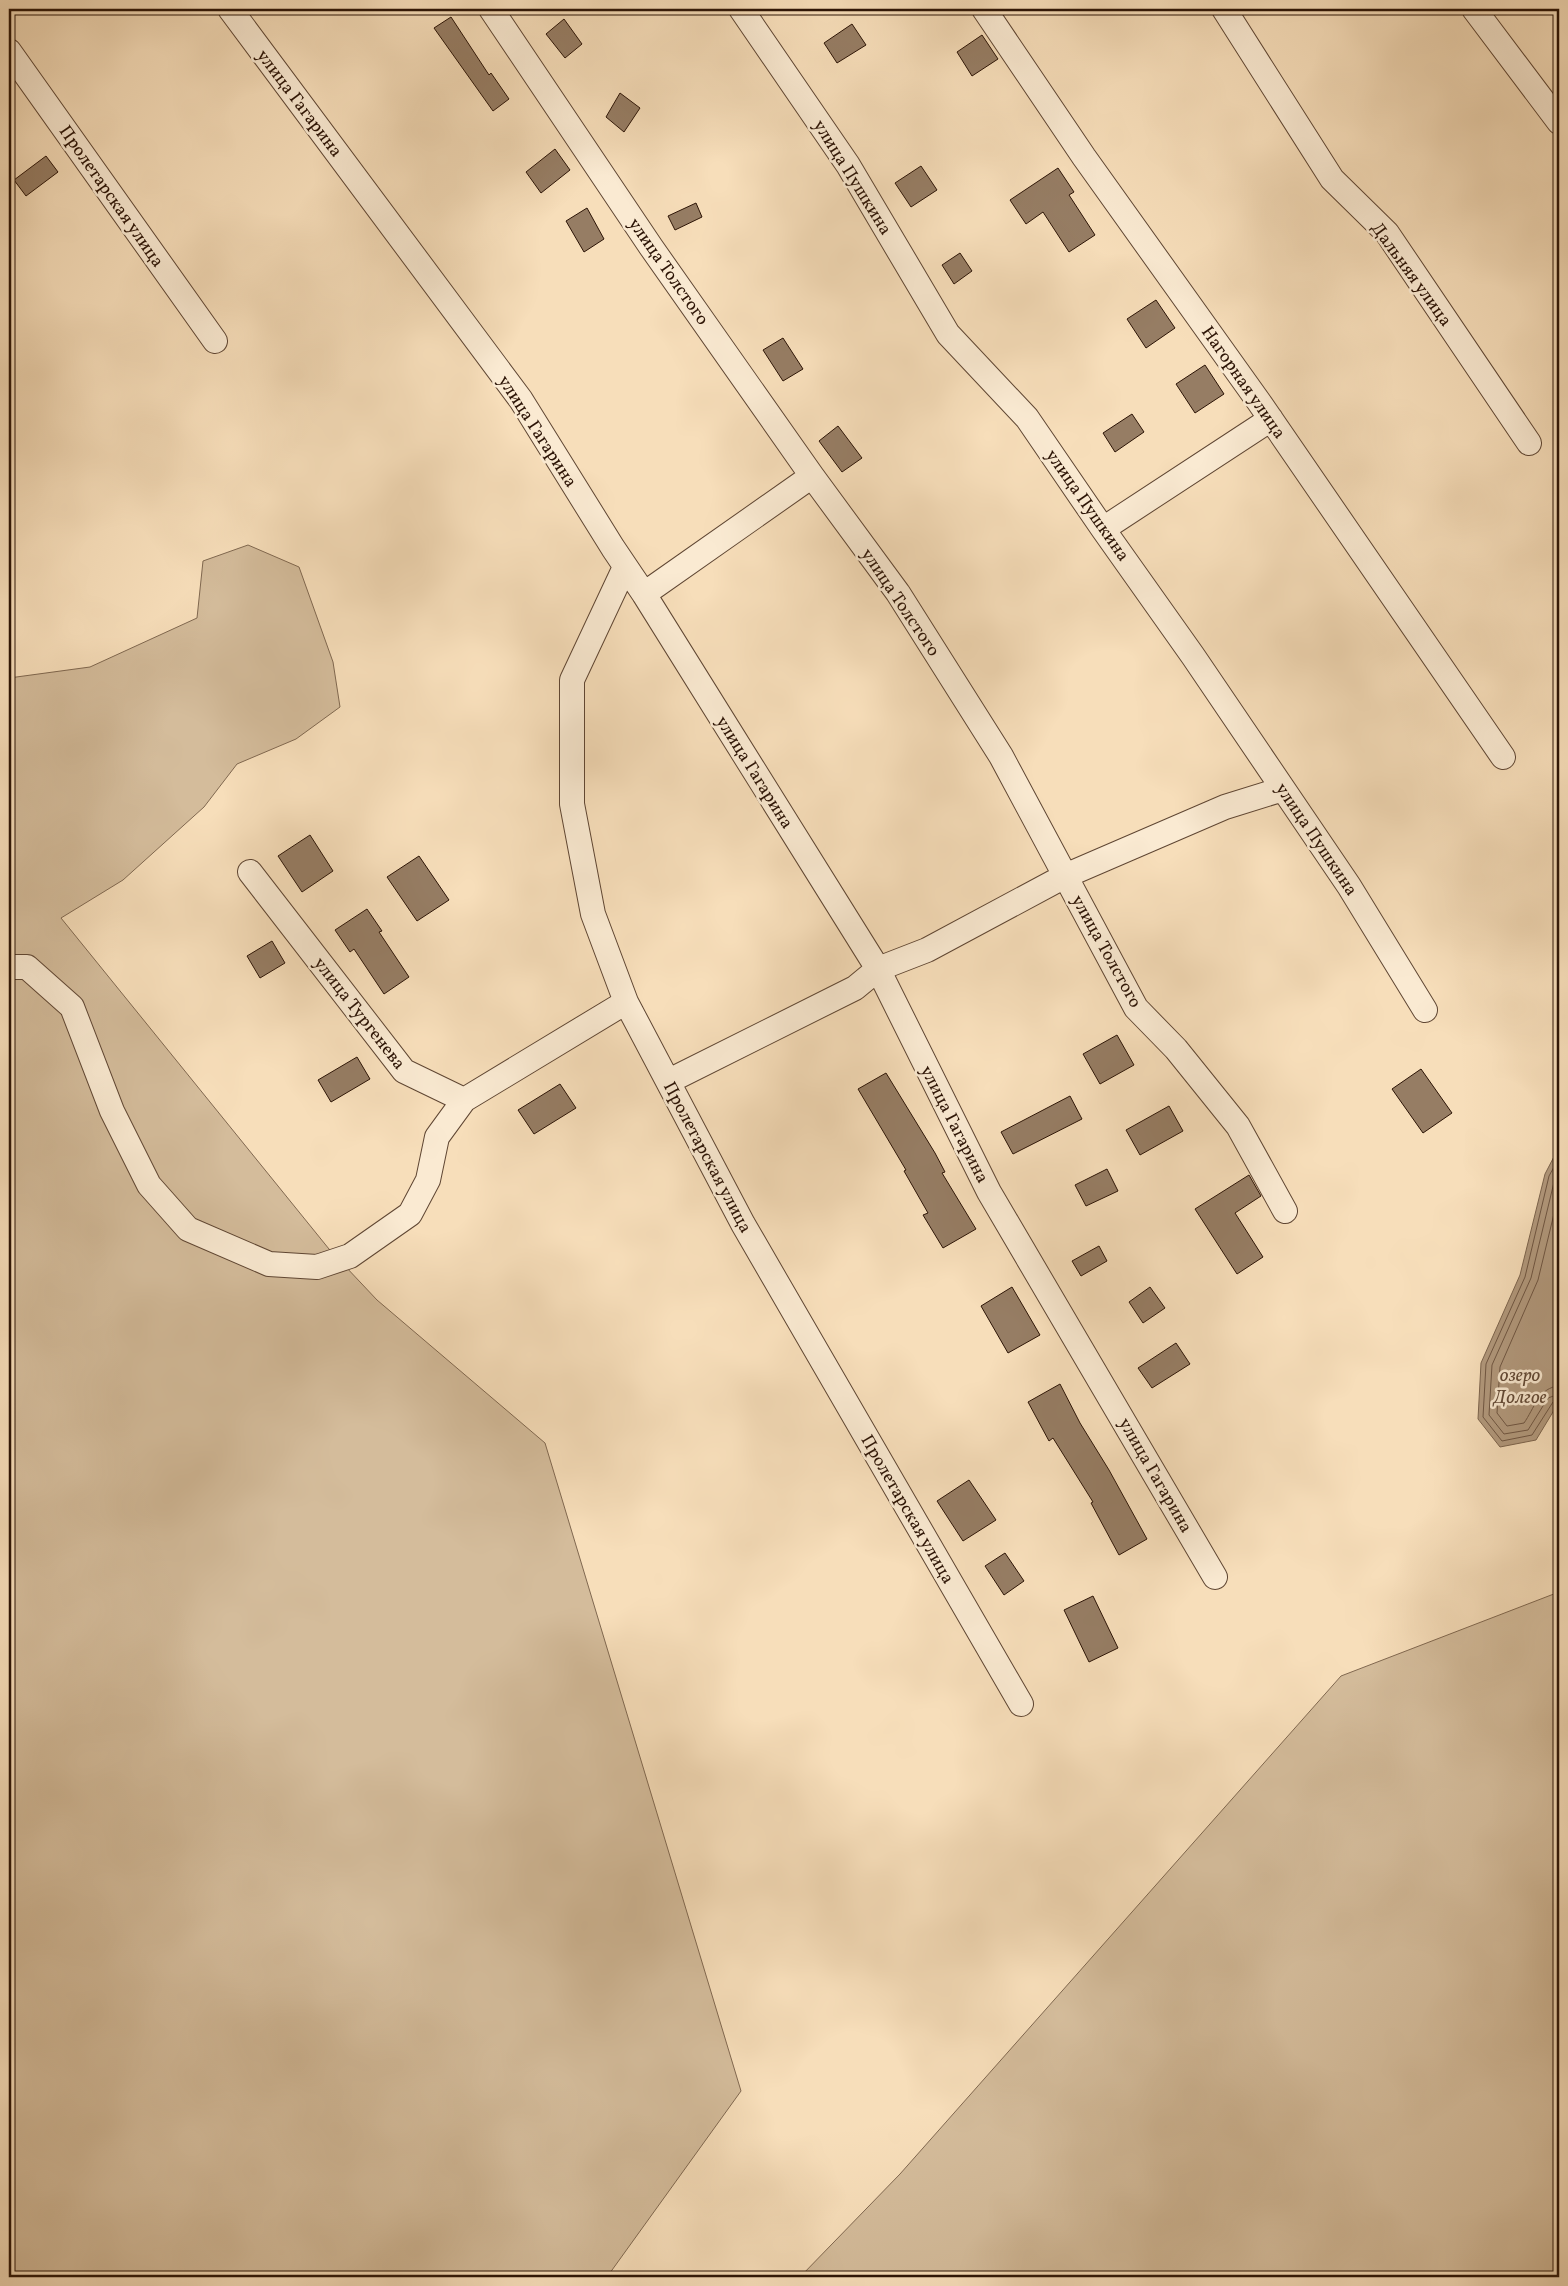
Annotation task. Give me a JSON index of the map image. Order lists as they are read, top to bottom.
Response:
{
  "streets": {
    "street": [
      "улица Гагарина",
      "улица Пушкина",
      "Пролетарская улица",
      "улица Толстого",
      "Дальняя улица",
      "Нагорная улица",
      "улица Тургенева"
    ]
  },
  "crossings": [
    ["улица Гагарина", "Пролетарская улица"]
  ],
  "water": ["озеро Долгое"]
}
